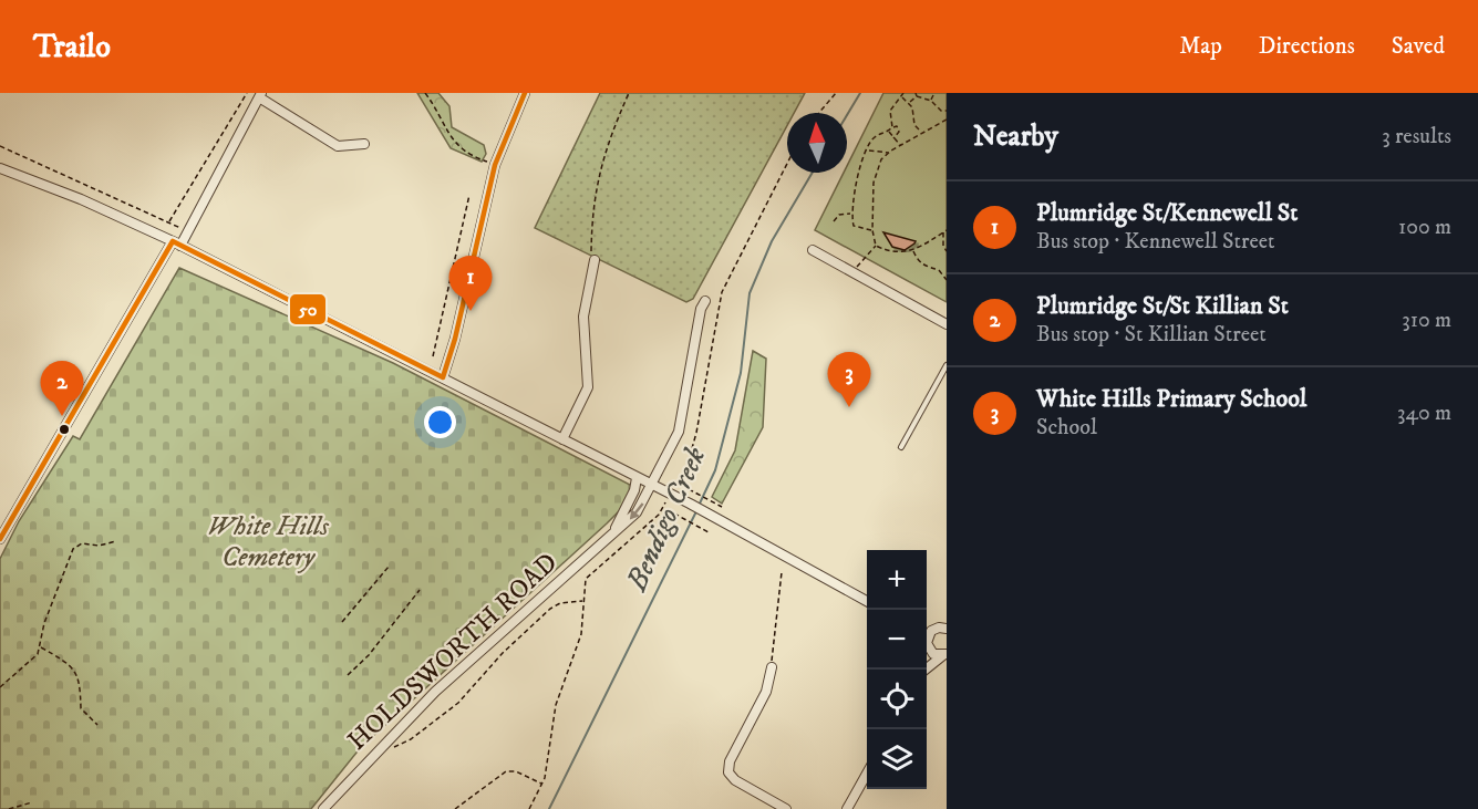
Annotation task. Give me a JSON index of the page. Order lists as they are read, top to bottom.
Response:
{
  "streets": {
    "street": ["HOLDSWORTH ROAD"]
  },
  "water": ["Bendigo Creek"],
  "parks": ["White Hills Cemetery"],
  "lines": ["transit line 50"],
  "north": "top",
  "page": {
    "header": "Trailo",
    "nav": ["Map", "Directions", "Saved"],
    "heading": ["Nearby", "3 results"],
    "list": [
      {
        "mark": "1",
        "name": "Plumridge St/Kennewell St",
        "note": "Bus stop · Kennewell Street",
        "value": "100 m"
      },
      {
        "mark": "2",
        "name": "Plumridge St/St Killian St",
        "note": "Bus stop · St Killian Street",
        "value": "310 m"
      },
      {
        "mark": "3",
        "name": "White Hills Primary School",
        "note": "School",
        "value": "340 m"
      }
    ],
    "pins": ["1", "3", "2"],
    "map_buttons": ["+", "−"]
  }
}
